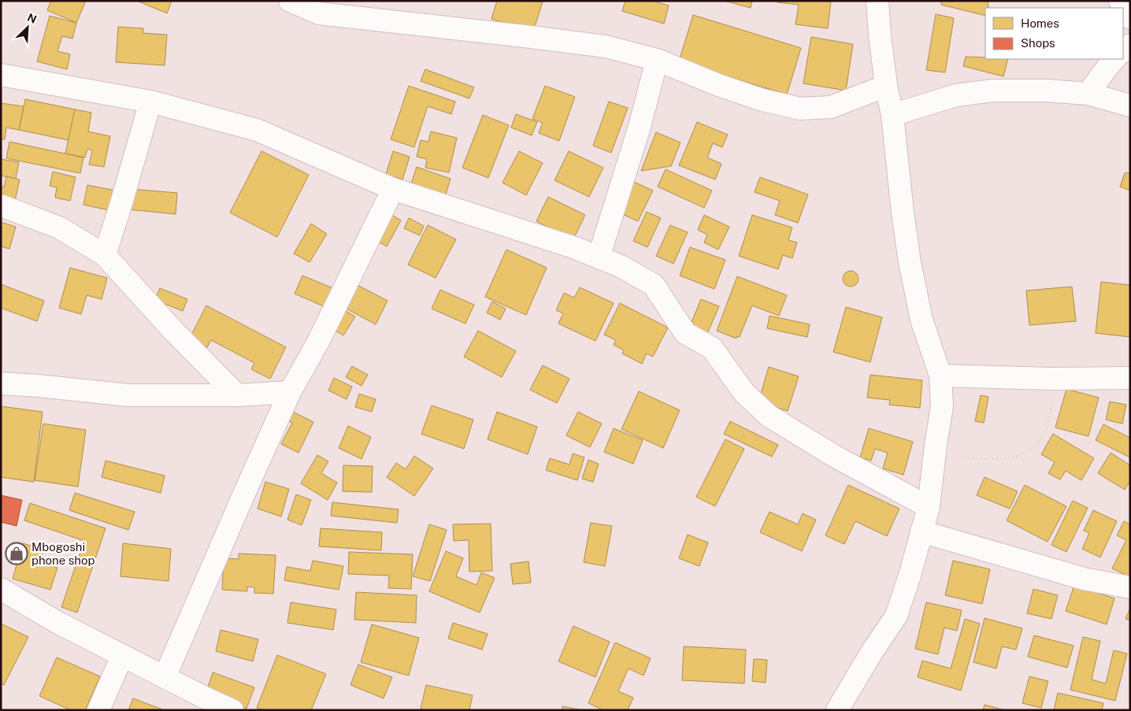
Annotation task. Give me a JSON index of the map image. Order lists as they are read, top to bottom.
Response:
{
  "places": {
    "shop": ["Mbogoshi phone shop"]
  },
  "legend": ["Homes", "Shops"],
  "north": "top right"
}
